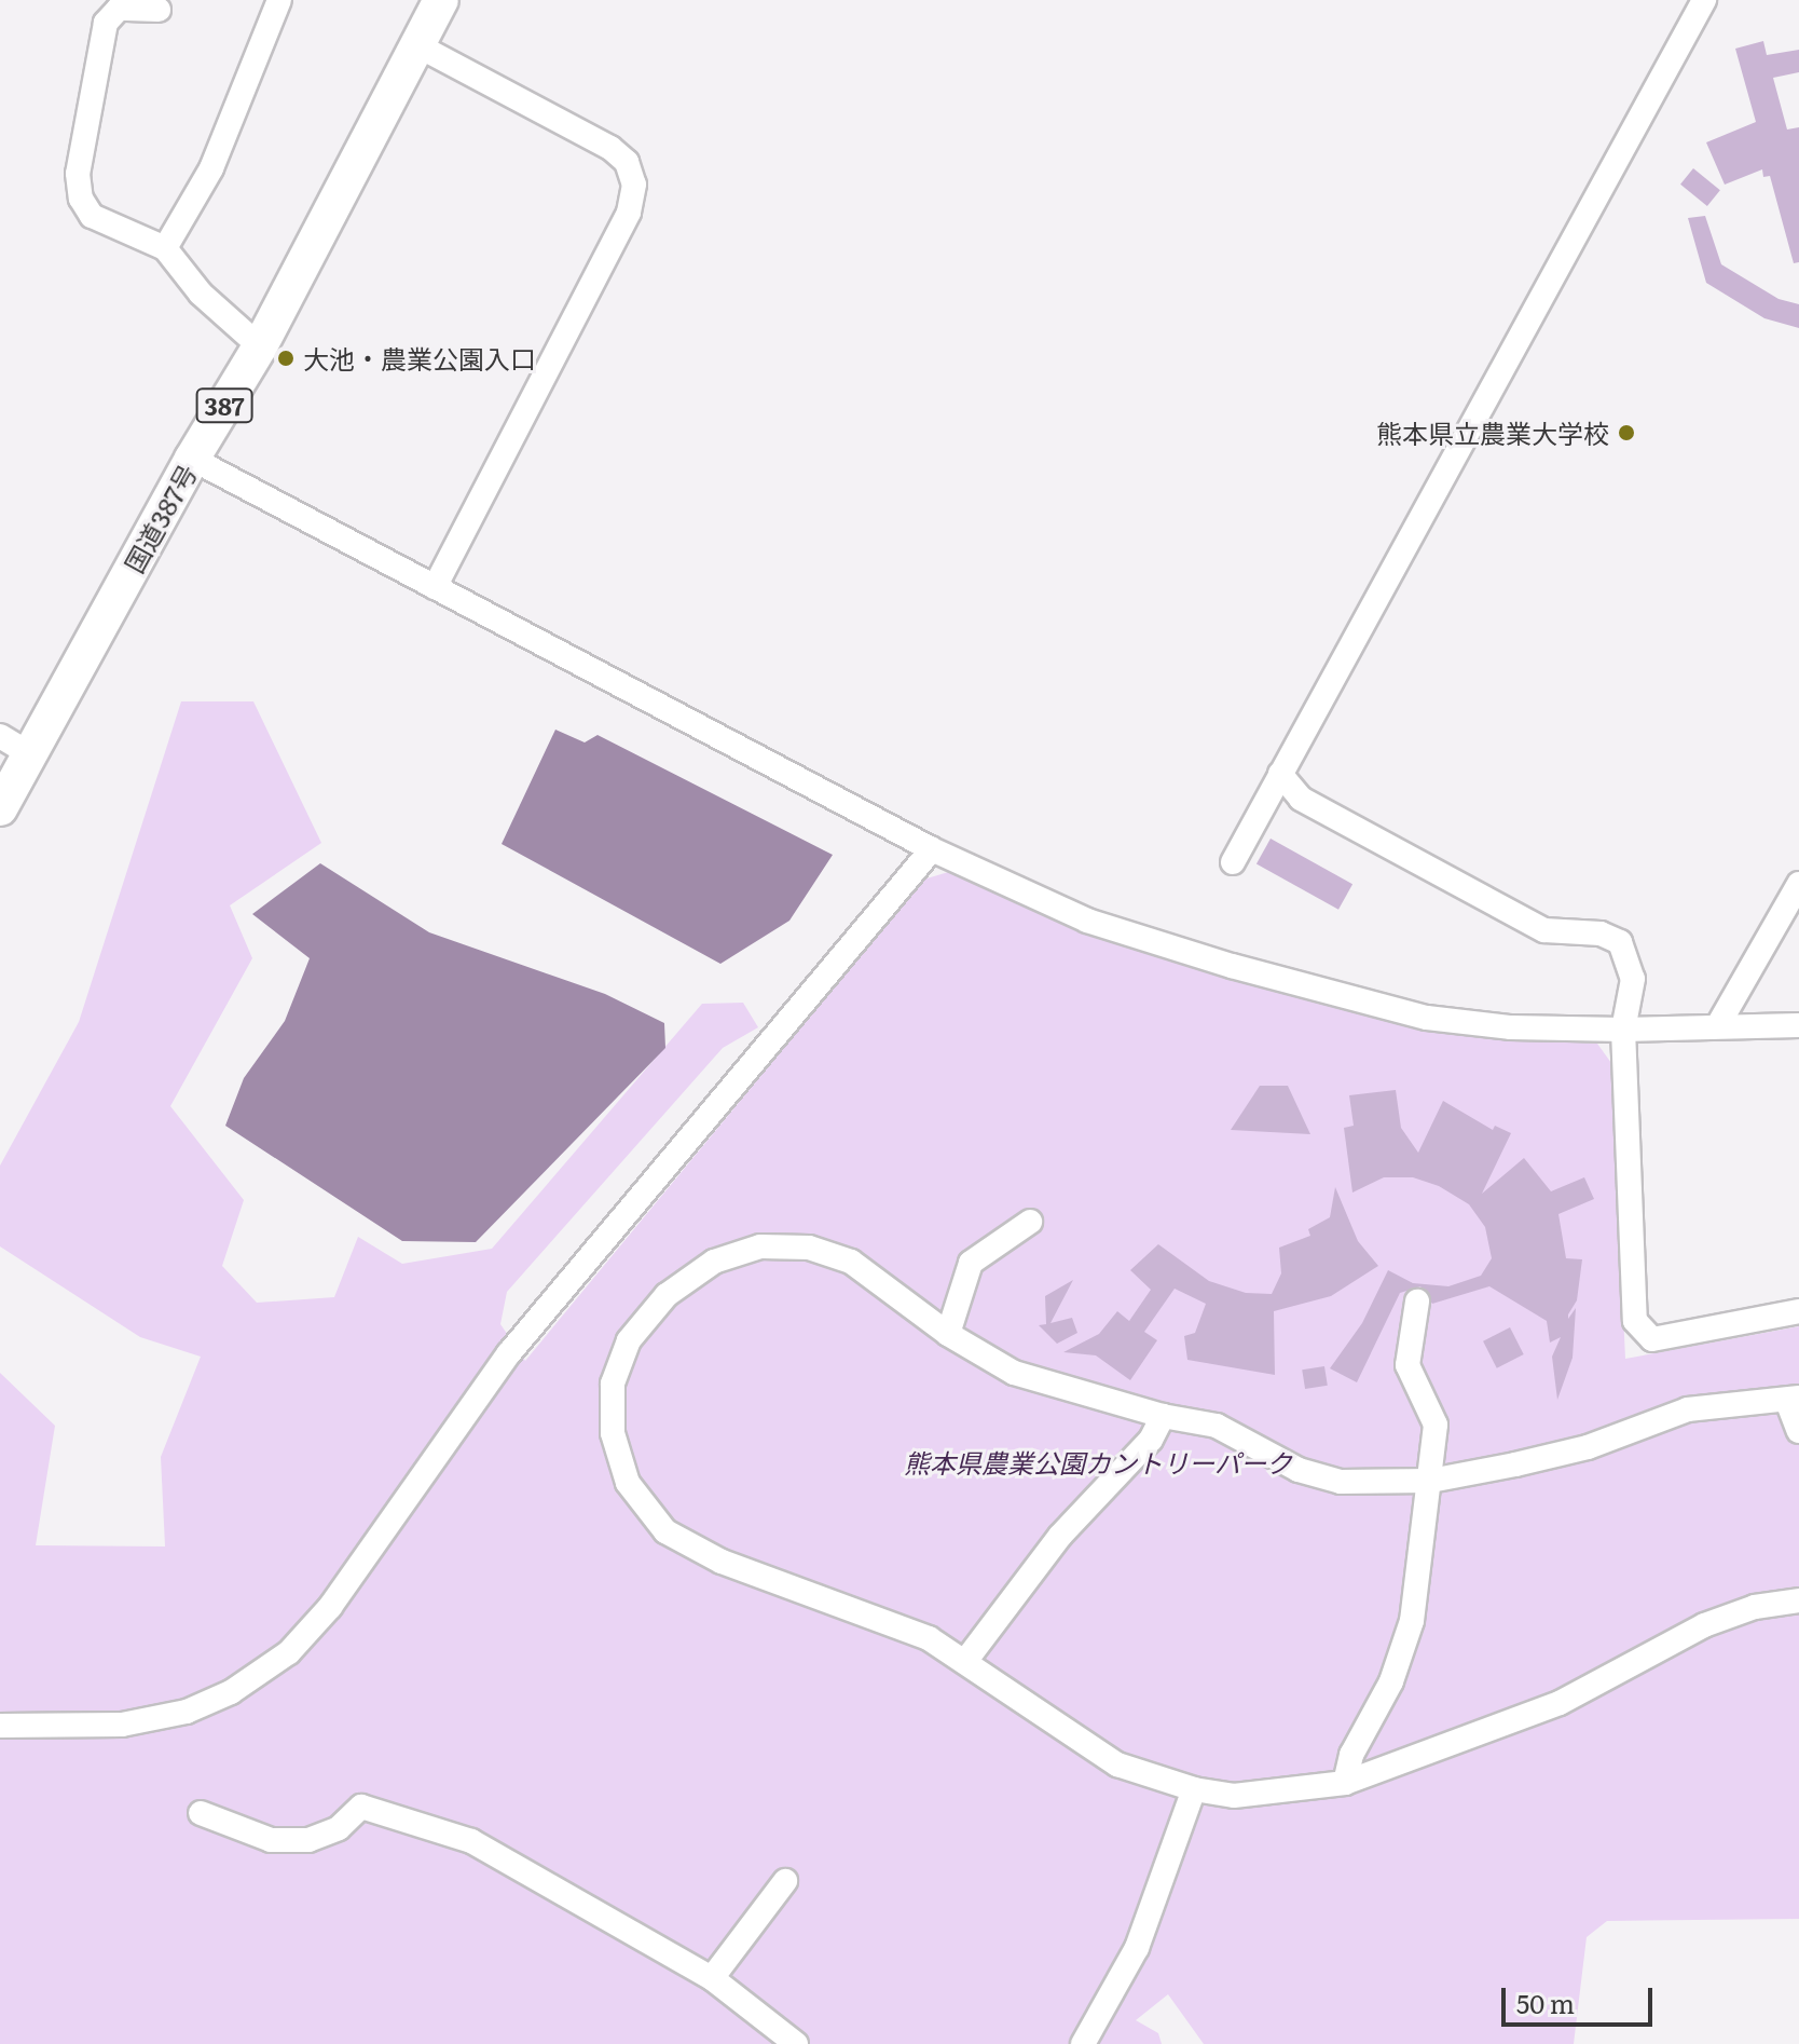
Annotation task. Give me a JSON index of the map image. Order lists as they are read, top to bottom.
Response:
{
  "streets": {
    "highway": ["387", "国道387号"]
  },
  "parks": ["熊本県農業公園カントリーパーク"],
  "places": ["大池・農業公園入口", "熊本県立農業大学校"],
  "scale_bar": "50 m"
}
